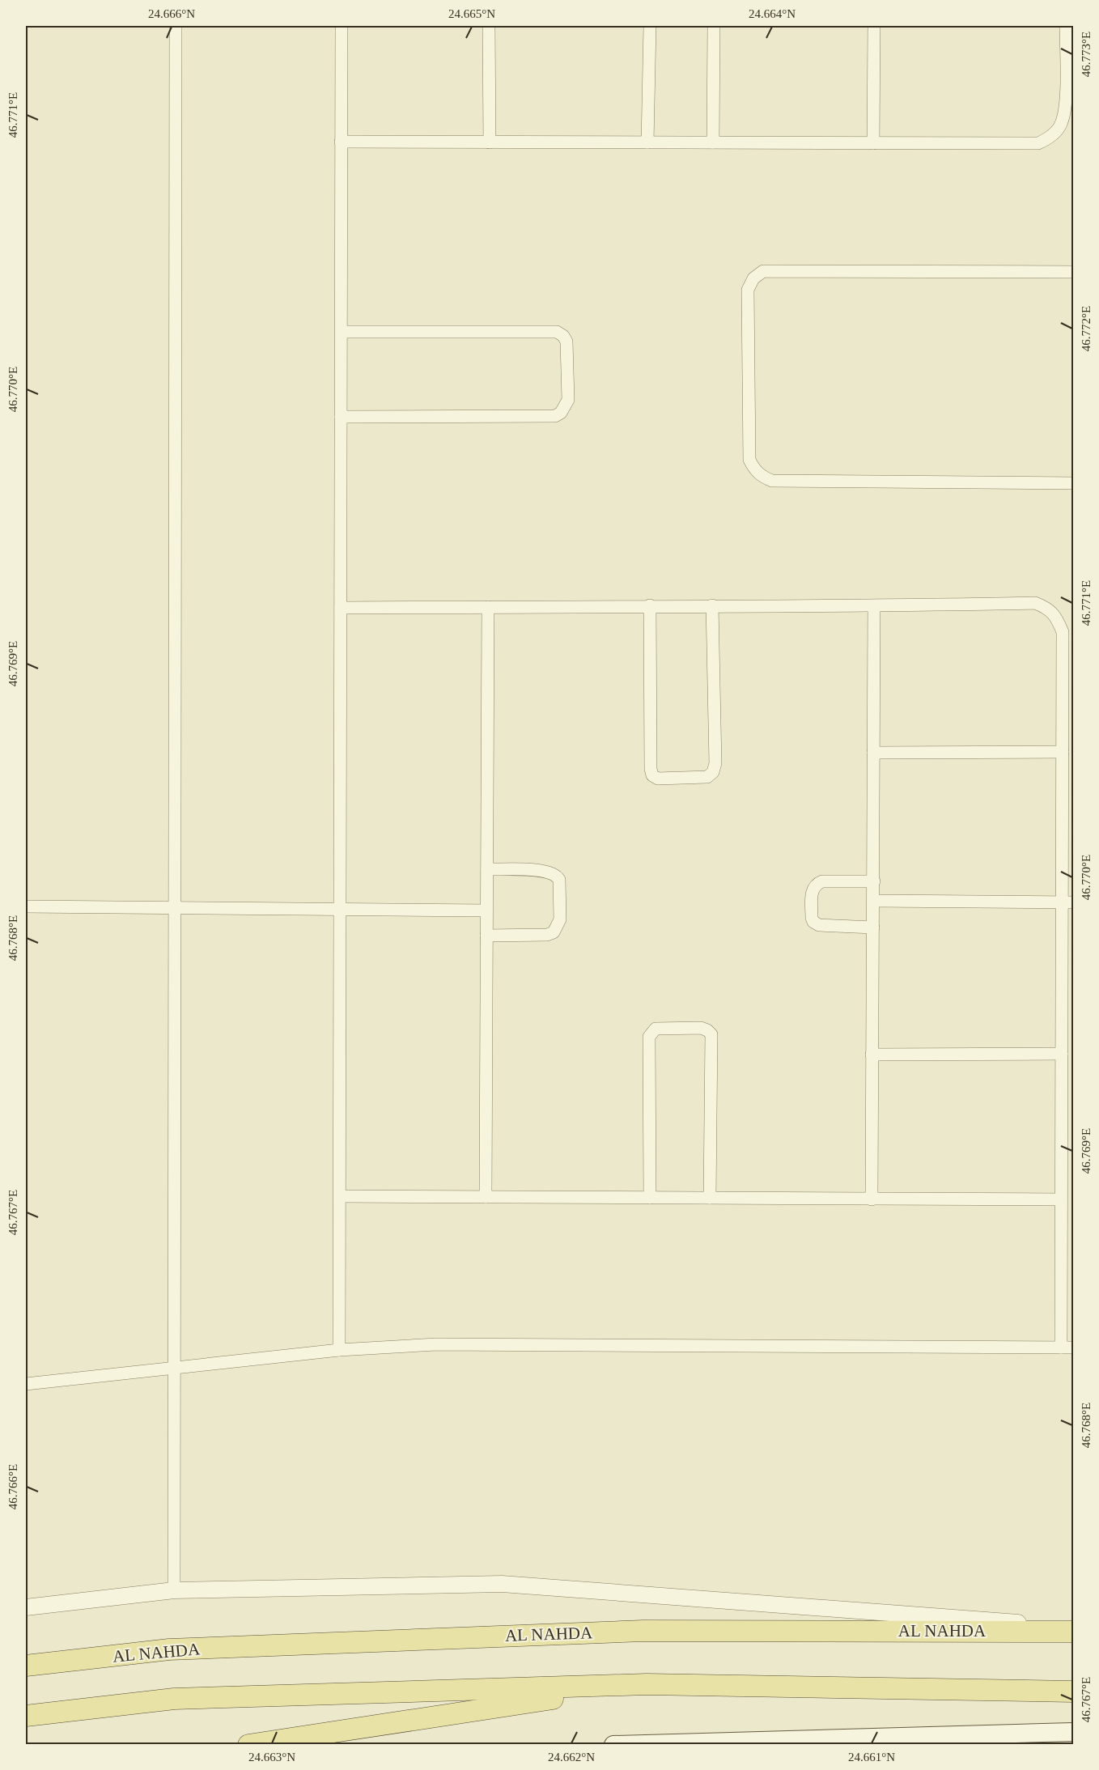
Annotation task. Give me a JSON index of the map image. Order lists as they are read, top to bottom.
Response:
{
  "streets": {
    "main road": ["AL NAHDA"]
  },
  "coordinates": [
    "24.666°N",
    "24.665°N",
    "24.664°N",
    "46.773°E",
    "46.771°E",
    "46.772°E",
    "46.770°E",
    "46.769°E",
    "46.768°E",
    "46.767°E",
    "46.766°E",
    "24.663°N",
    "24.662°N",
    "24.661°N"
  ]
}
